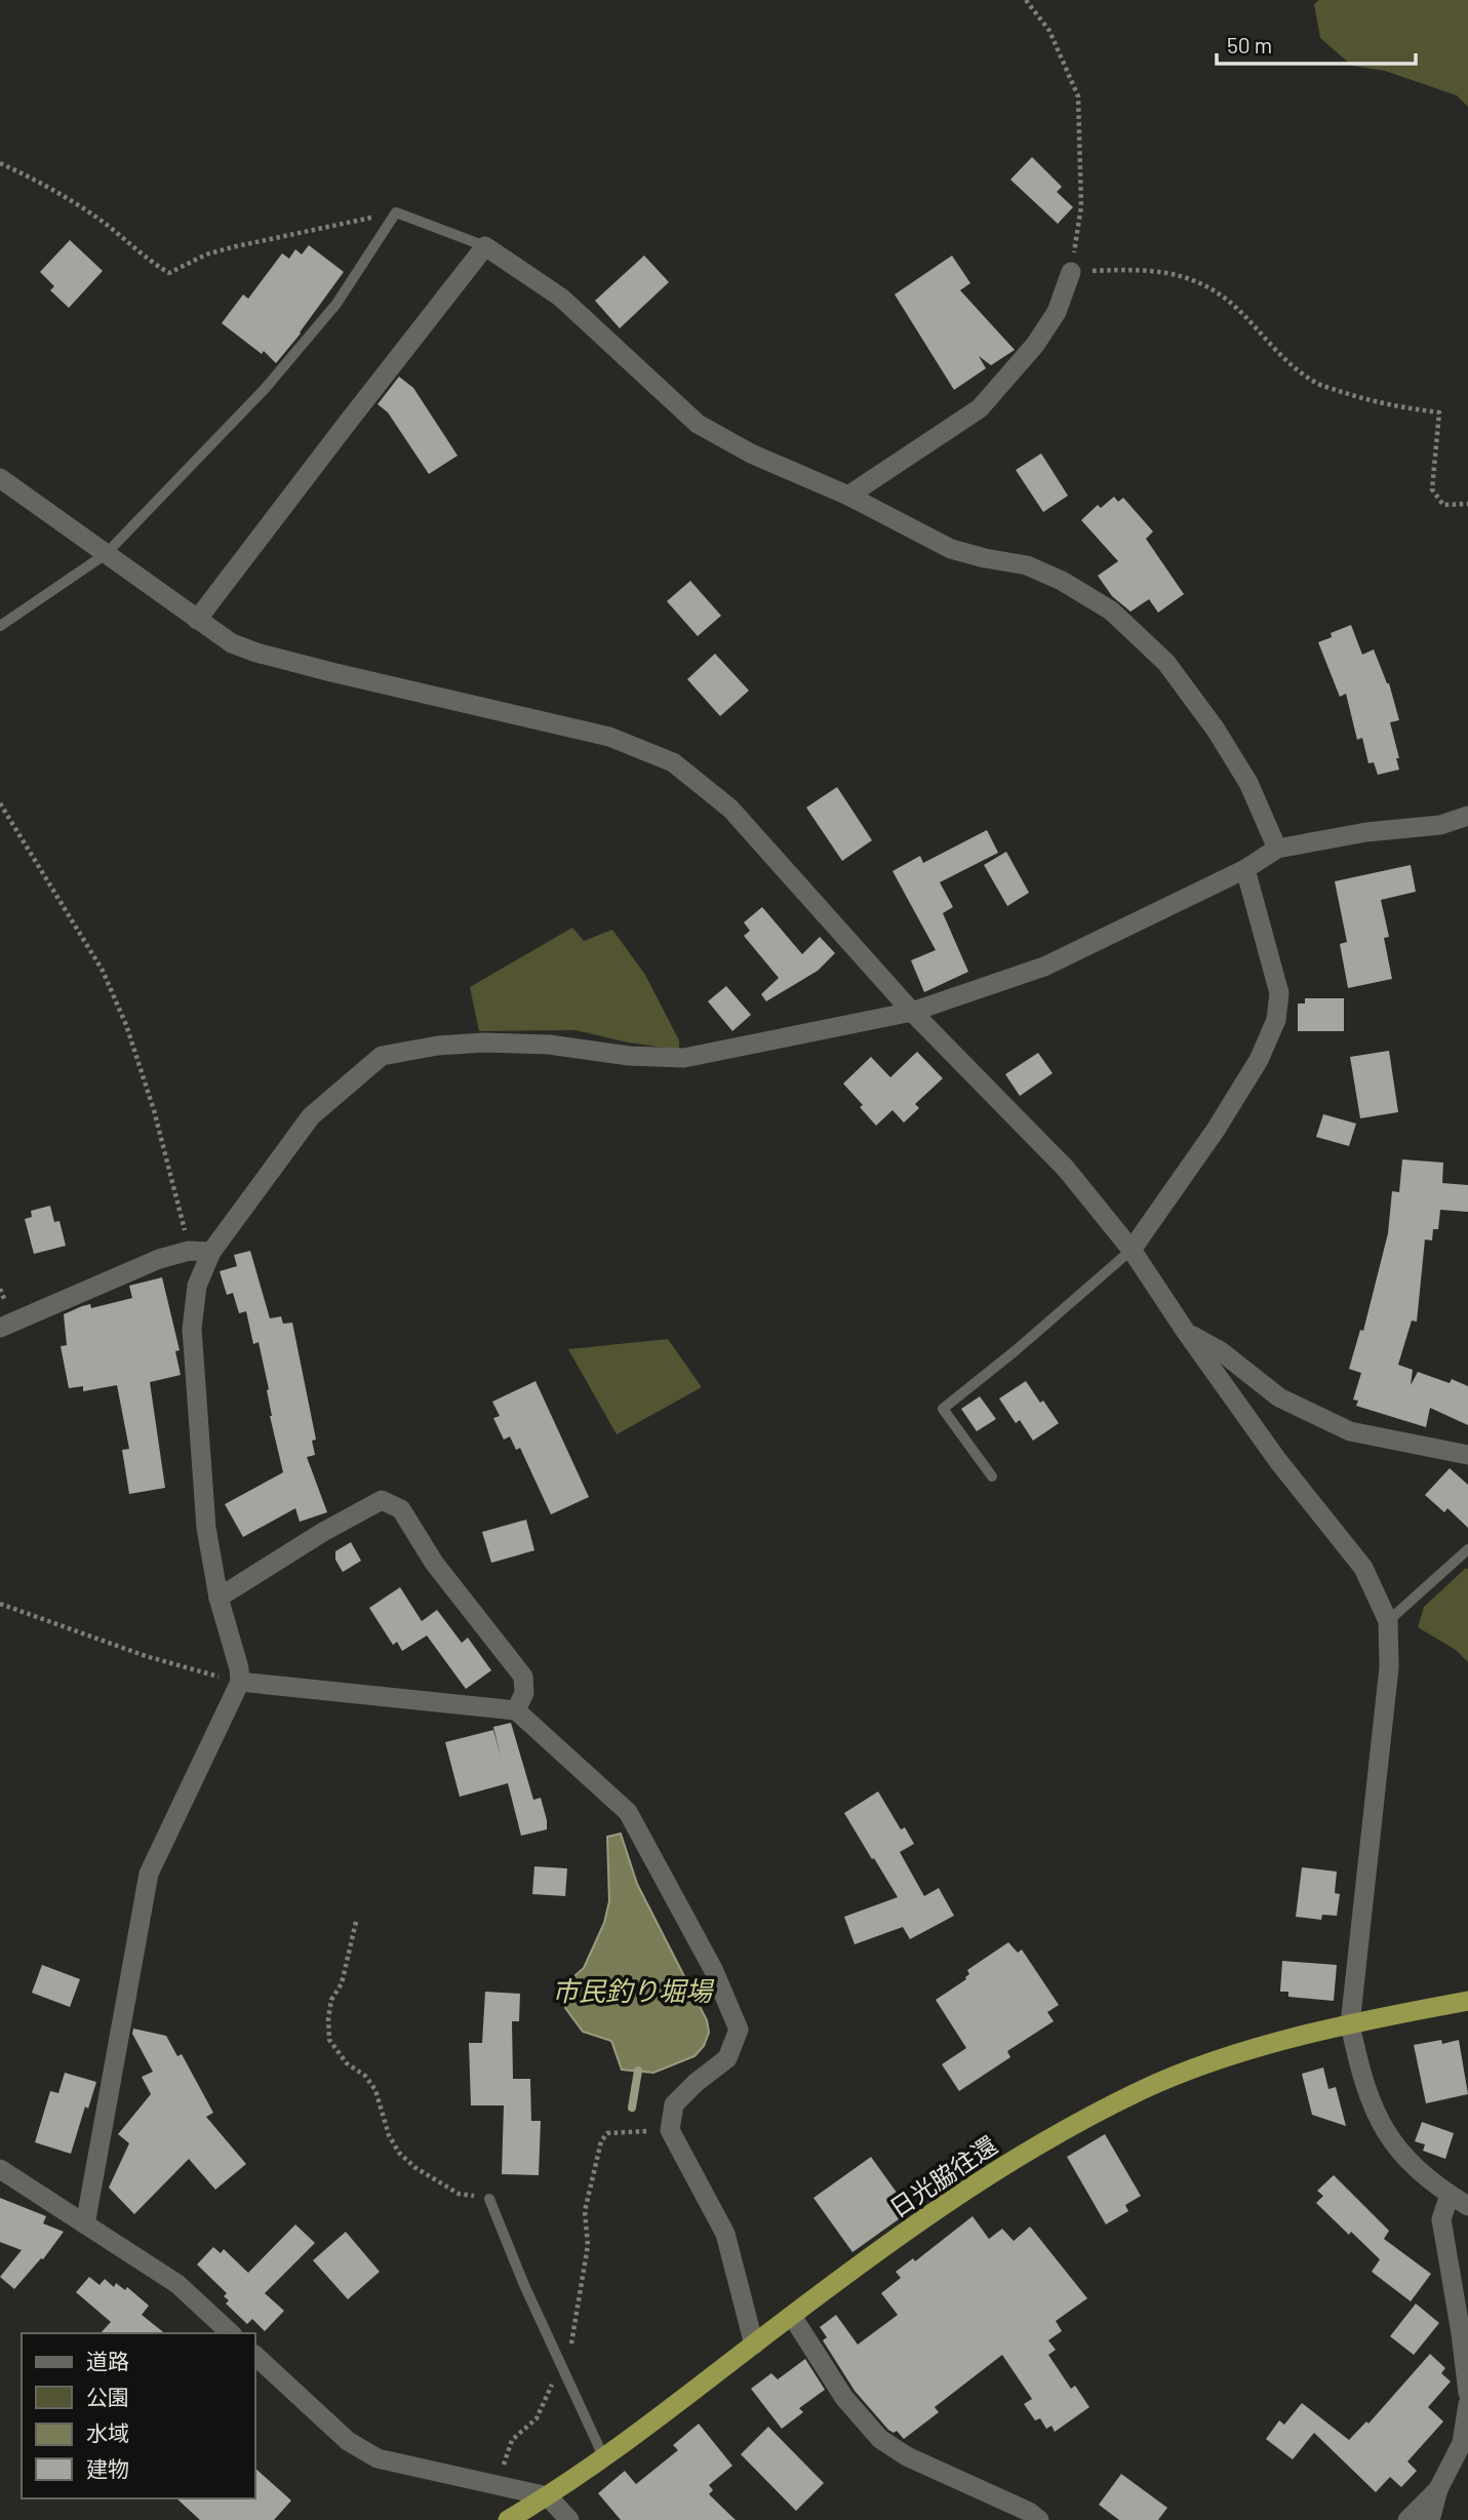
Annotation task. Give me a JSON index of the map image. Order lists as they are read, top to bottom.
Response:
{
  "streets": {
    "highway": ["日光脇往還"]
  },
  "water": ["市民釣り堀場"],
  "legend": [
    "道路",
    "公園",
    "水域",
    "建物"
  ],
  "scale_bar": "50 m"
}
